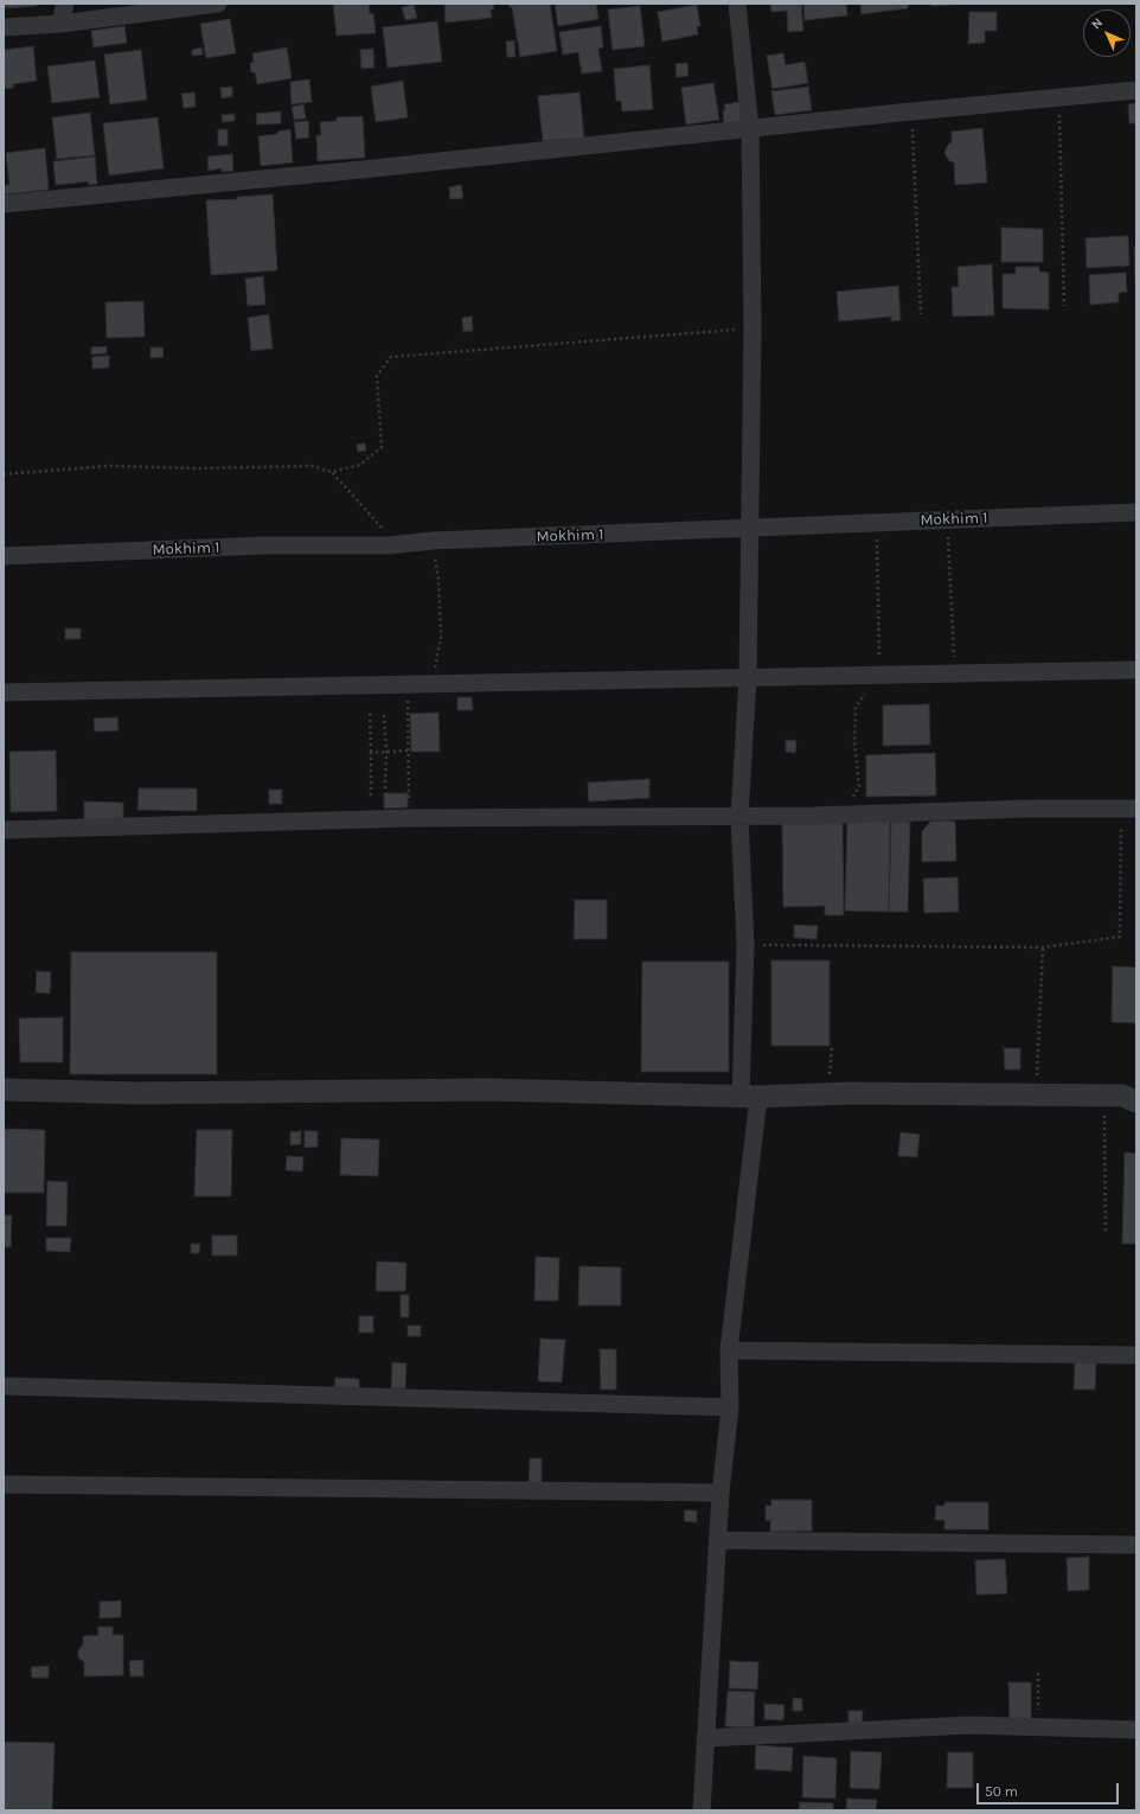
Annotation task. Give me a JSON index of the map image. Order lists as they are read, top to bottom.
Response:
{
  "streets": {
    "street": ["Mokhim 1"]
  },
  "scale_bar": "50 m",
  "north": "top left"
}
